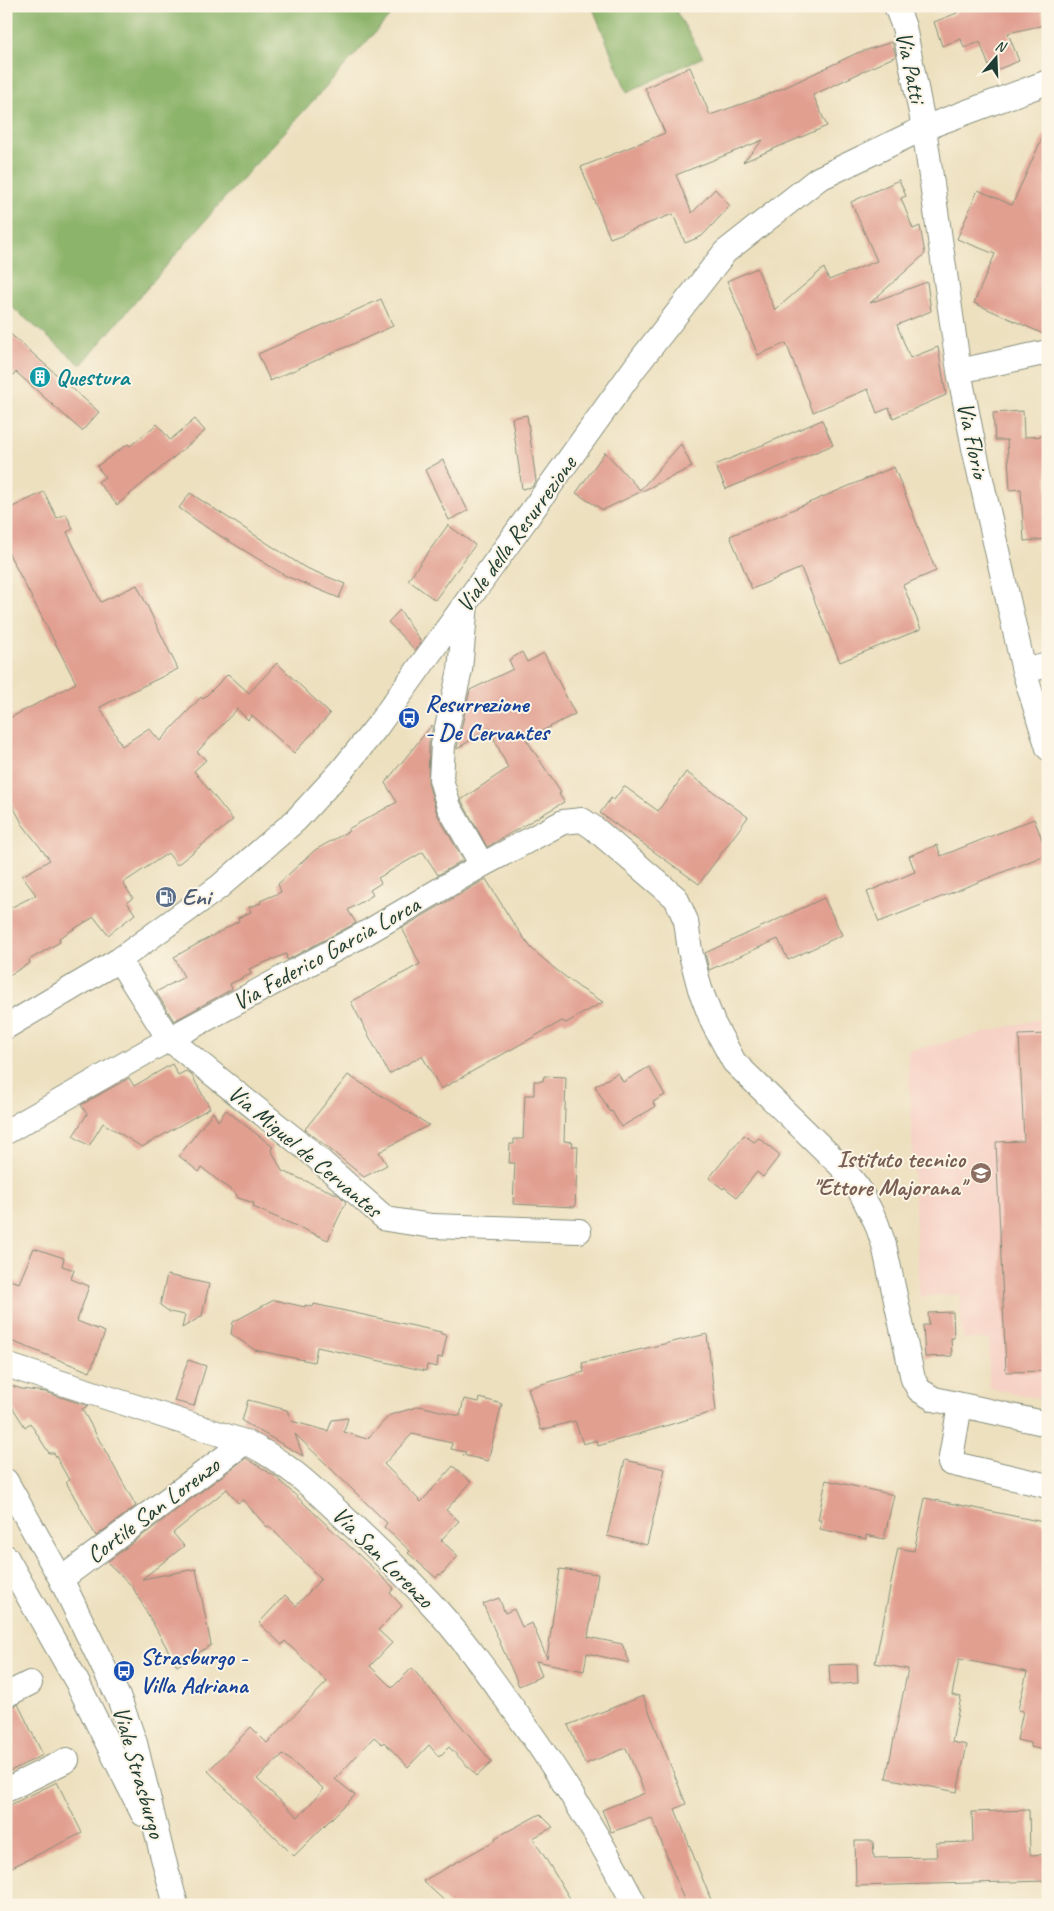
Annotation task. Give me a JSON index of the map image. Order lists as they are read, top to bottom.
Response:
{
  "streets": {
    "street": [
      "Via Patti",
      "Via Florio",
      "Viale della Resurrezione",
      "Via Federico Garcia Lorca",
      "Via Miguel de Cervantes",
      "Cortile San Lorenzo",
      "Via San Lorenzo",
      "Viale Strasburgo"
    ]
  },
  "crossings": [
    ["Via Patti", "Via Florio"],
    ["Via Patti", "Viale della Resurrezione"],
    ["Via Florio", "Viale della Resurrezione"],
    ["Viale della Resurrezione", "Via Miguel de Cervantes"],
    ["Via Federico Garcia Lorca", "Via Miguel de Cervantes"],
    ["Cortile San Lorenzo", "Via San Lorenzo"],
    ["Cortile San Lorenzo", "Viale Strasburgo"]
  ],
  "places": {
    "building": ["Questura"],
    "bus stop": ["Resurrezione - De Cervantes", "Strasburgo - Villa Adriana"],
    "fuel station": ["Eni"],
    "school or university": ["Istituto tecnico \"Ettore Majorana\""]
  },
  "north": "top"
}
